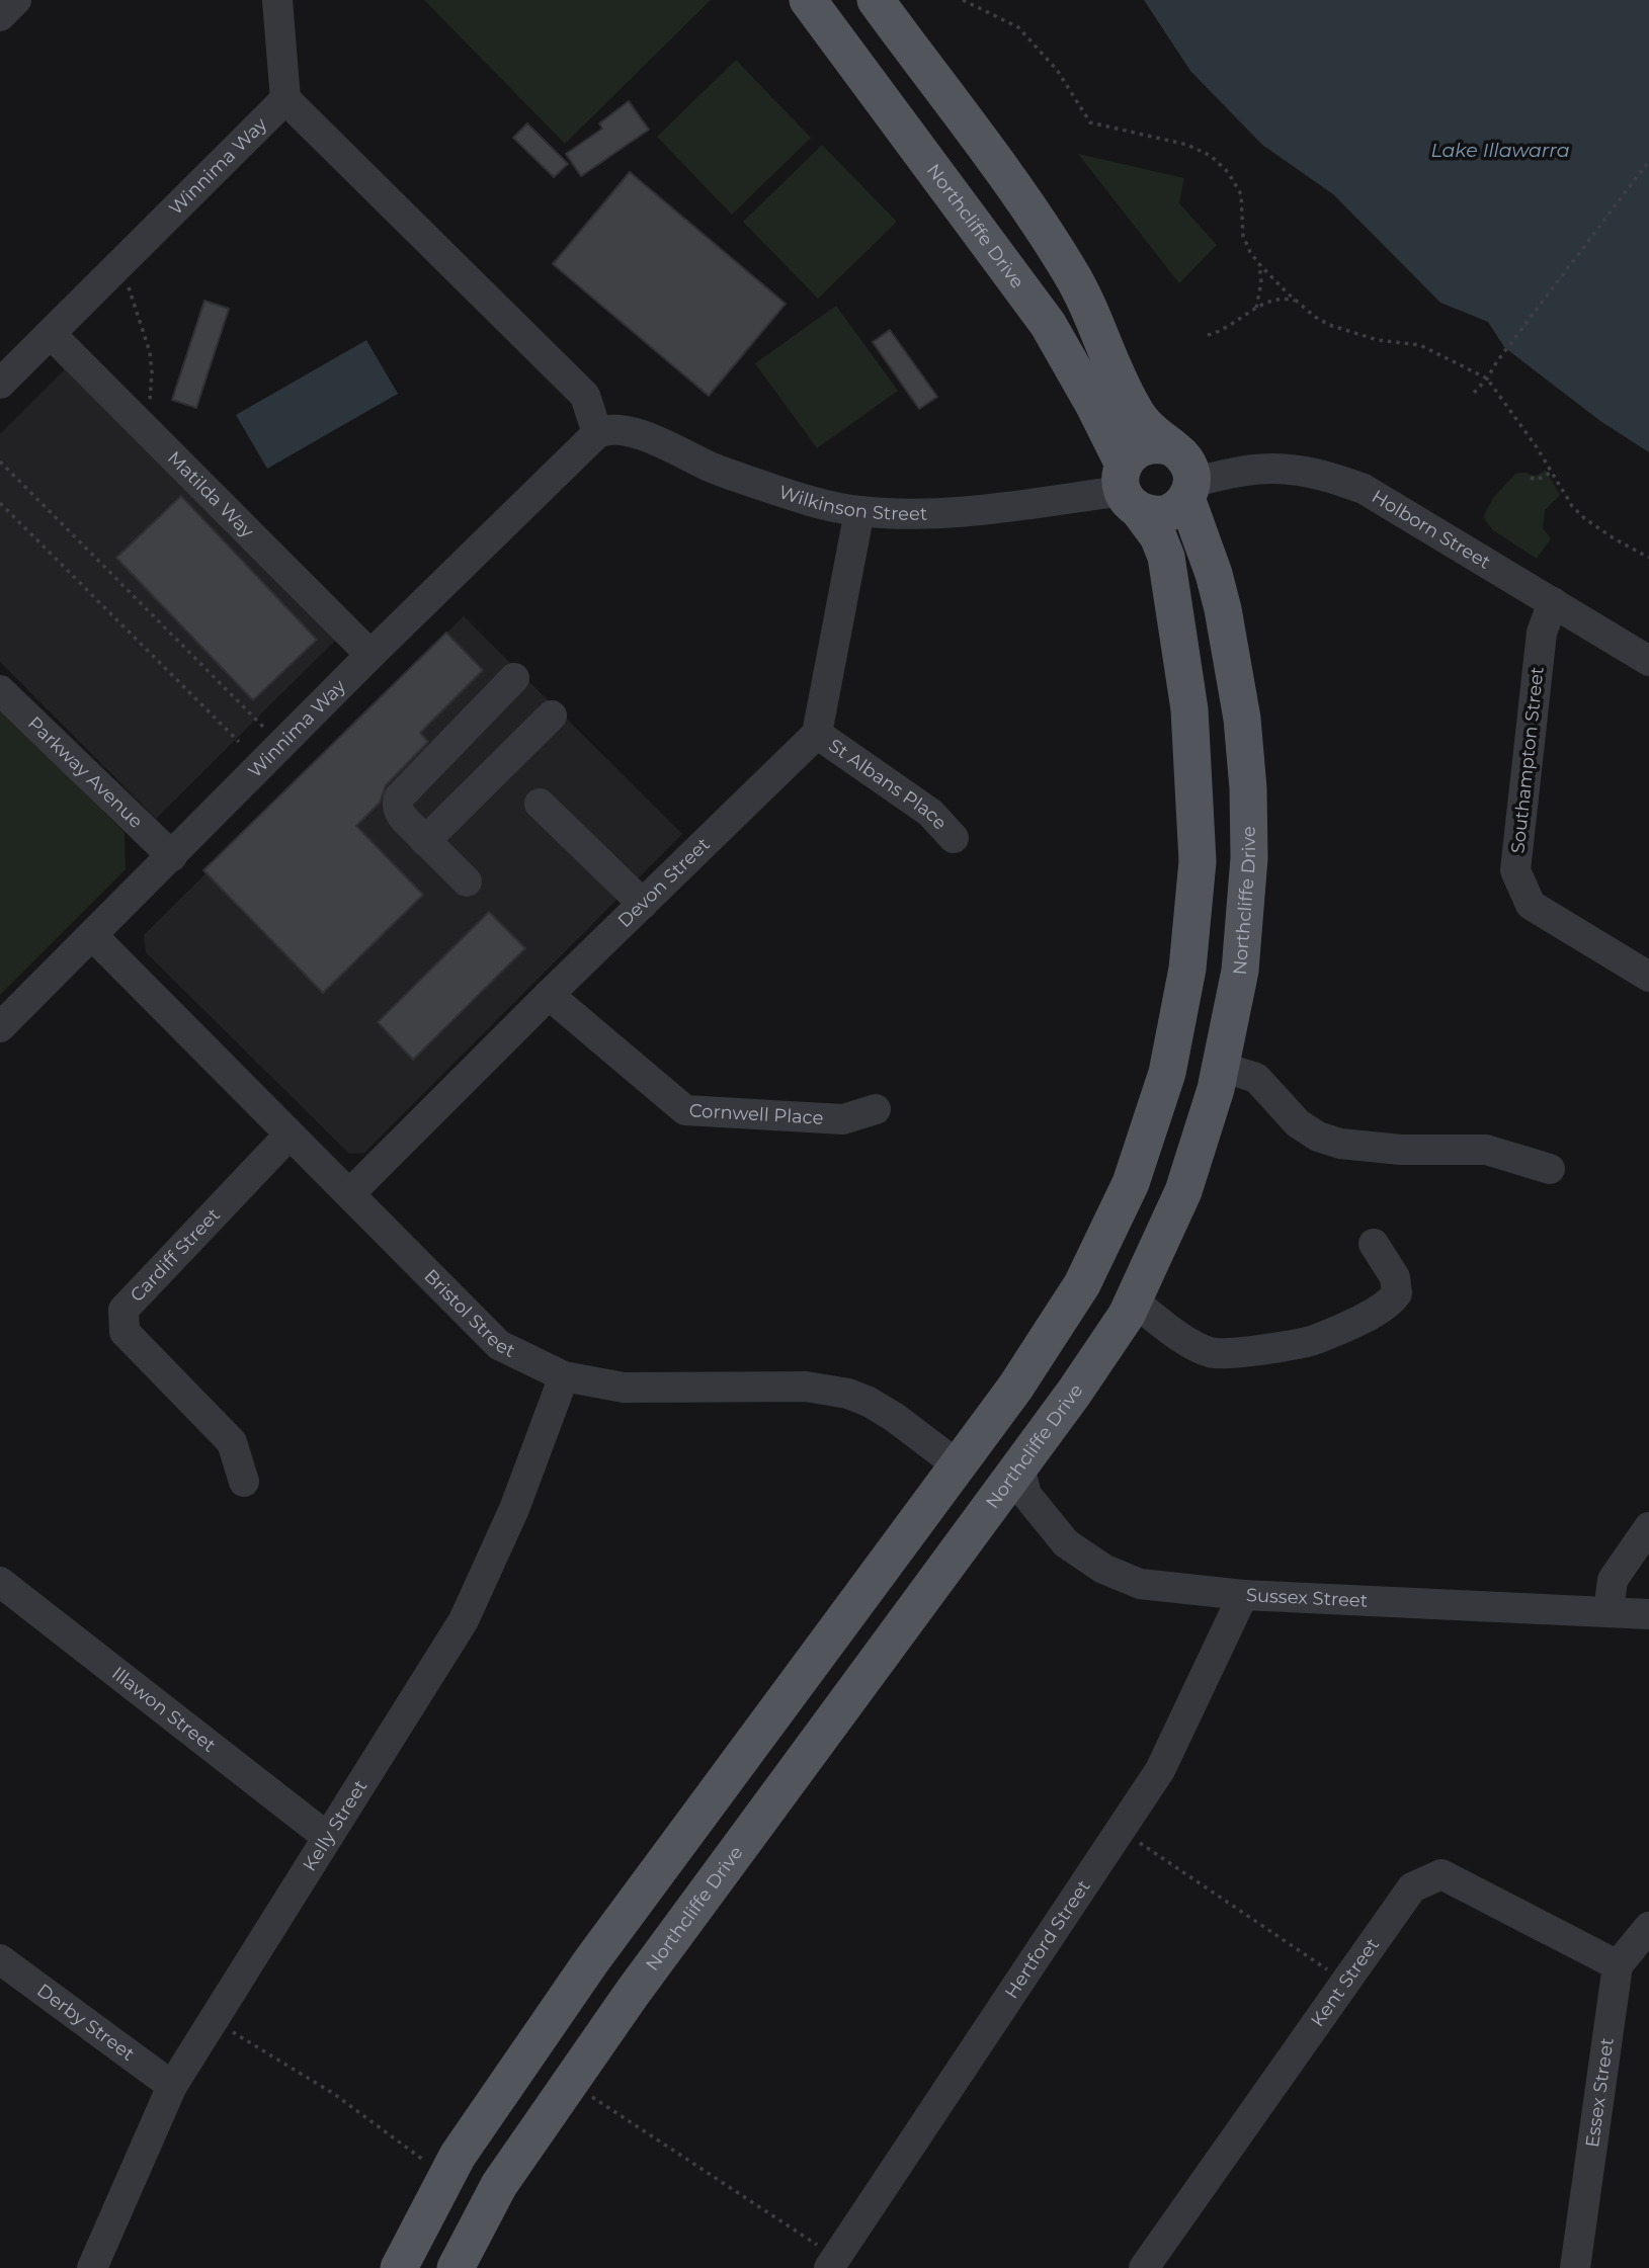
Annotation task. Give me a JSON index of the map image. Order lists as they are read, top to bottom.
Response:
{
  "streets": {
    "main road": ["Northcliffe Drive"],
    "street": [
      "Winnima Way",
      "Matilda Way",
      "Wilkinson Street",
      "Holborn Street",
      "Southampton Street",
      "Parkway Avenue",
      "St Albans Place",
      "Devon Street",
      "Cornwell Place",
      "Cardiff Street",
      "Bristol Street",
      "Sussex Street",
      "Illawon Street",
      "Kelly Street",
      "Hertford Street",
      "Kent Street",
      "Derby Street",
      "Essex Street"
    ]
  },
  "crossings": [
    ["Winnima Way", "Matilda Way"],
    ["Winnima Way", "Wilkinson Street"],
    ["Winnima Way", "Parkway Avenue"],
    ["Winnima Way", "Bristol Street"],
    ["Northcliffe Drive", "Wilkinson Street"],
    ["Northcliffe Drive", "Holborn Street"],
    ["Northcliffe Drive", "Bristol Street"],
    ["Northcliffe Drive", "Sussex Street"],
    ["Wilkinson Street", "Holborn Street"],
    ["Holborn Street", "Southampton Street"],
    ["St Albans Place", "Devon Street"],
    ["Devon Street", "Cornwell Place"],
    ["Devon Street", "Bristol Street"],
    ["Cardiff Street", "Bristol Street"],
    ["Bristol Street", "Kelly Street"],
    ["Sussex Street", "Hertford Street"],
    ["Illawon Street", "Kelly Street"],
    ["Kelly Street", "Derby Street"],
    ["Kent Street", "Essex Street"]
  ],
  "water": ["Lake Illawarra"]
}
